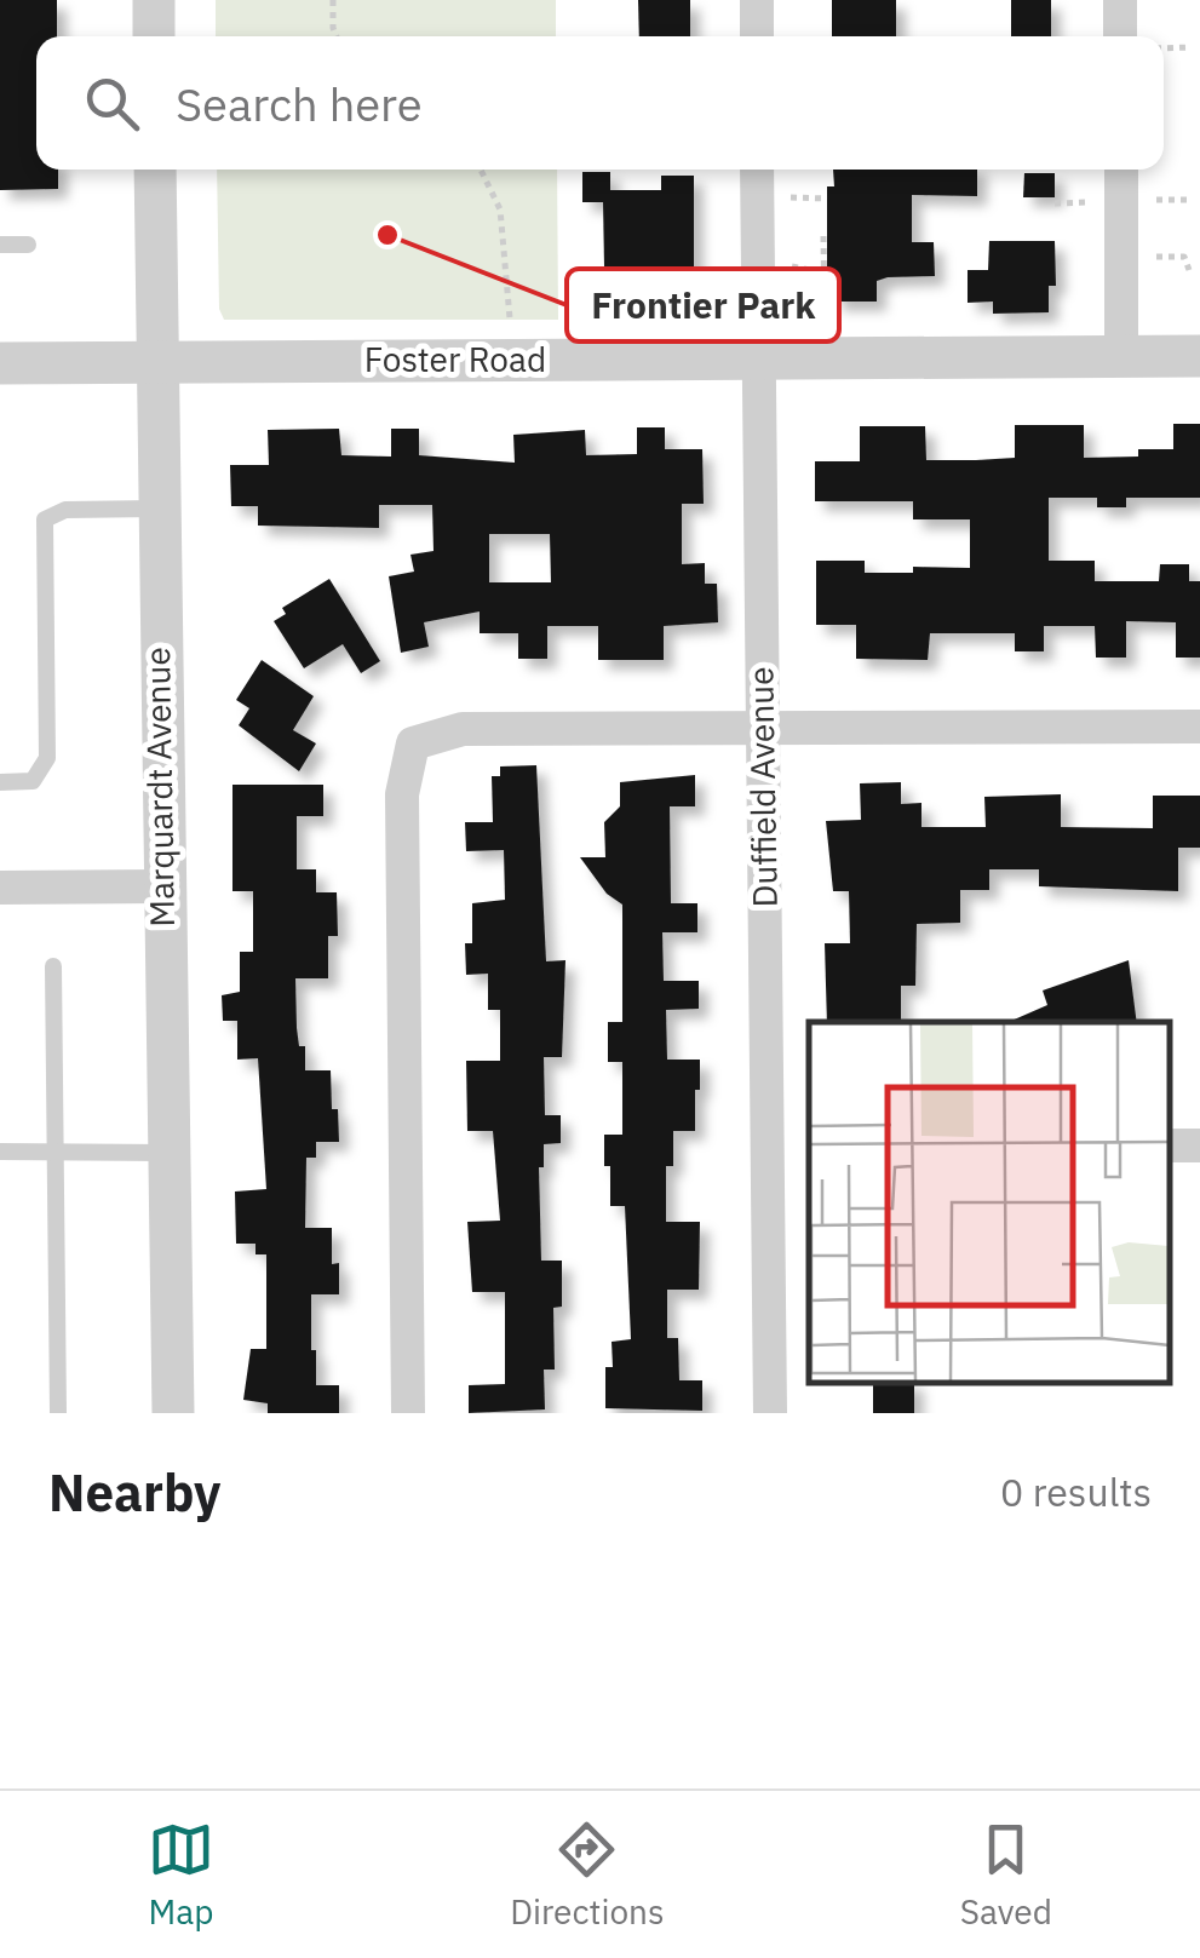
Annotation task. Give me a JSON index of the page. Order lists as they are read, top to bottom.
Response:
{
  "streets": {
    "street": ["Foster Road", "Marquardt Avenue", "Duffield Avenue"]
  },
  "crossings": [
    ["Foster Road", "Marquardt Avenue"],
    ["Foster Road", "Duffield Avenue"]
  ],
  "places": ["Frontier Park"],
  "page": {
    "search": "Search here",
    "heading": ["Nearby", "0 results"],
    "nav": ["Map", "Directions", "Saved"]
  }
}
